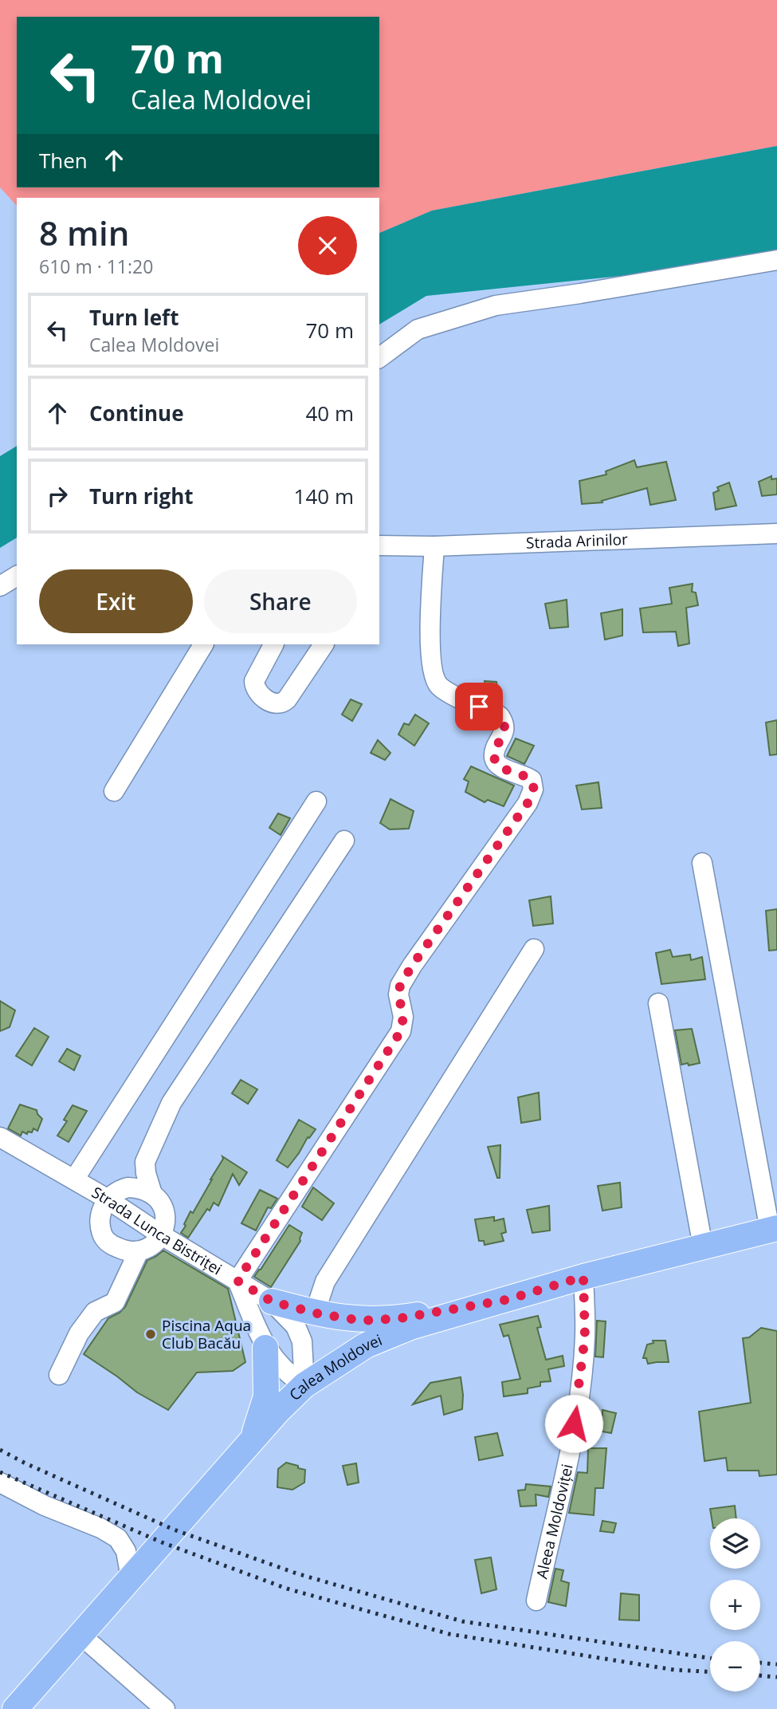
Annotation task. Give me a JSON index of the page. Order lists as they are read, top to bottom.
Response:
{
  "streets": {
    "main road": ["Calea Moldovei"],
    "street": ["Strada Arinilor", "Strada Lunca Bistriței", "Aleea Moldoviței"]
  },
  "crossings": [
    ["Strada Arinilor", "Strada Lunca Bistriței"],
    ["Calea Moldovei", "Aleea Moldoviței"]
  ],
  "places": ["Piscina Aqua Club Bacău"],
  "page": {
    "turn": ["70 m", "Calea Moldovei"],
    "then": "Then",
    "heading": ["8 min", "610 m · 11:20"],
    "list": [
      {
        "name": "Turn left",
        "note": "Calea Moldovei",
        "value": "70 m"
      },
      {
        "name": "Continue",
        "value": "40 m"
      },
      {
        "name": "Turn right",
        "value": "140 m"
      }
    ],
    "buttons": ["Exit", "Share"],
    "map_buttons": ["+", "−"]
  }
}
